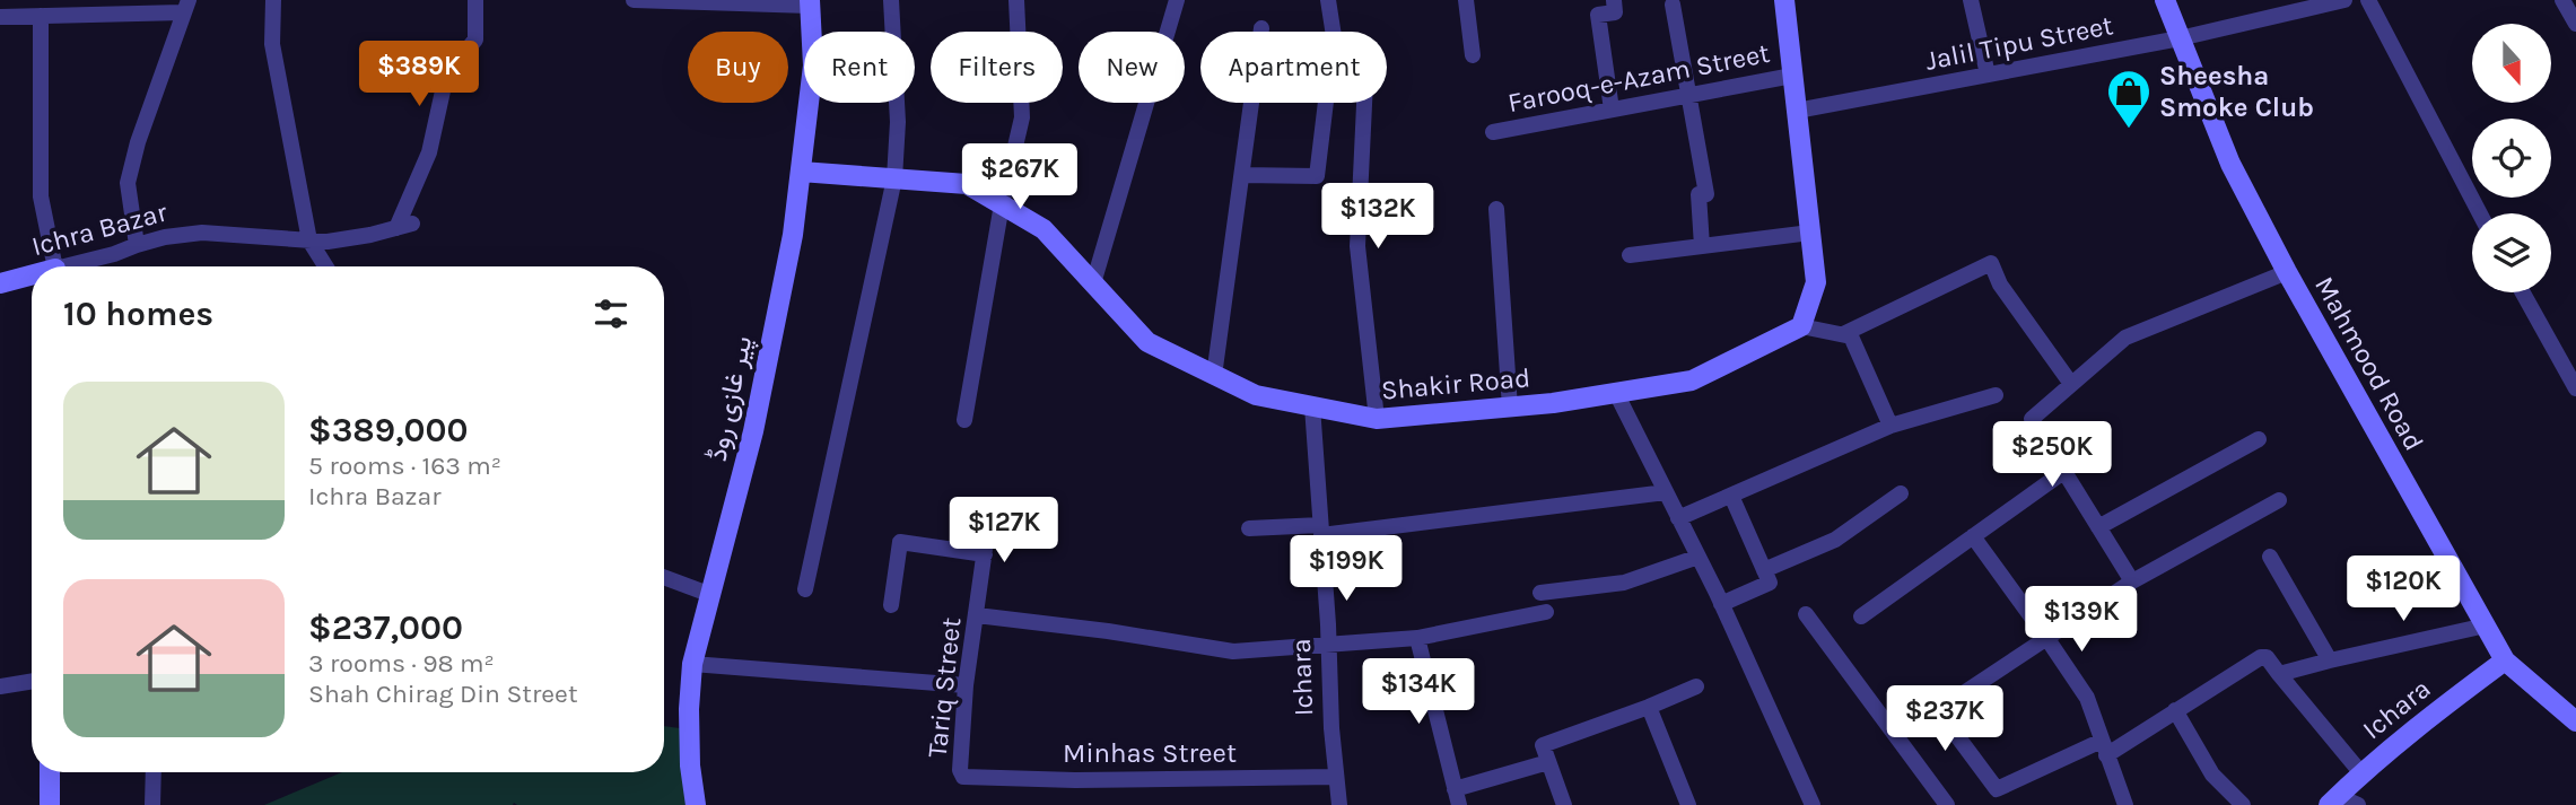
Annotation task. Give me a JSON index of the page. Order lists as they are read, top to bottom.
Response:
{
  "streets": {
    "street": [
      "Jalil Tipu Street",
      "Farooq-e-Azam Street",
      "Ichra Bazar",
      "Mahmood Road",
      "Shakir Road",
      "پیر غازی روڈ",
      "Ichara",
      "Tariq Street",
      "Minhas Street"
    ]
  },
  "crossings": [
    ["Jalil Tipu Street", "Mahmood Road"],
    ["Mahmood Road", "Ichara"],
    ["Shakir Road", "پیر غازی روڈ"],
    ["Shakir Road", "Ichara"],
    ["Ichara", "Minhas Street"],
    ["Tariq Street", "Minhas Street"]
  ],
  "places": {
    "shop": ["Sheesha Smoke Club"]
  },
  "north": "bottom",
  "page": {
    "chip": [
      "Buy",
      "Rent",
      "Filters",
      "New",
      "Apartment"
    ],
    "price": [
      "$389K",
      "$267K",
      "$132K",
      "$250K",
      "$127K",
      "$199K",
      "$120K",
      "$139K",
      "$134K",
      "$237K"
    ],
    "heading": "10 homes",
    "list": [
      {
        "name": "$389,000",
        "note": "5 rooms · 163 m² · Ichra Bazar"
      },
      {
        "name": "$237,000",
        "note": "3 rooms · 98 m² · Shah Chirag Din Street"
      }
    ]
  }
}
